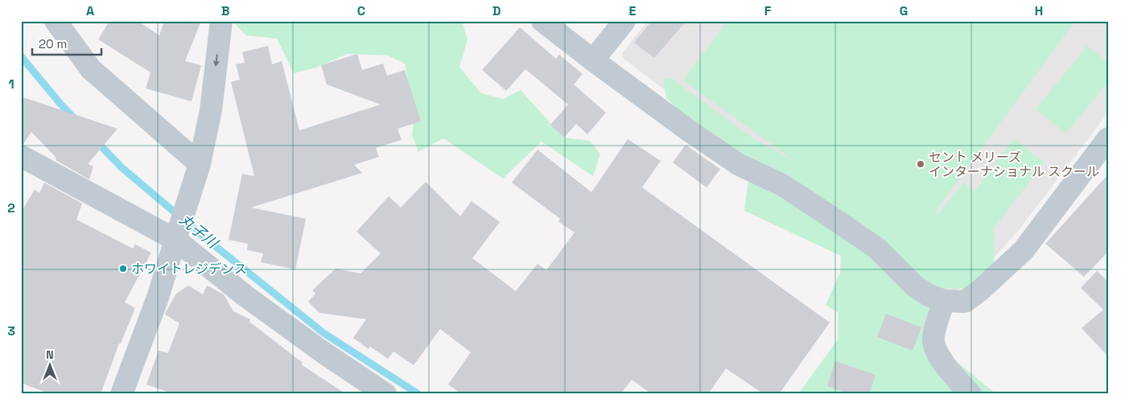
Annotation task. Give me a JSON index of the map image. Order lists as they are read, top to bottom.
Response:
{
  "water": ["丸子川"],
  "places": ["セント メリーズ インターナショナル スクール", "ホワイトレジデンス"],
  "scale_bar": "20 m",
  "north": "top",
  "grid": {
    "columns": [
      "A",
      "B",
      "C",
      "D",
      "E",
      "F",
      "G",
      "H"
    ],
    "rows": ["1", "2", "3"]
  }
}
